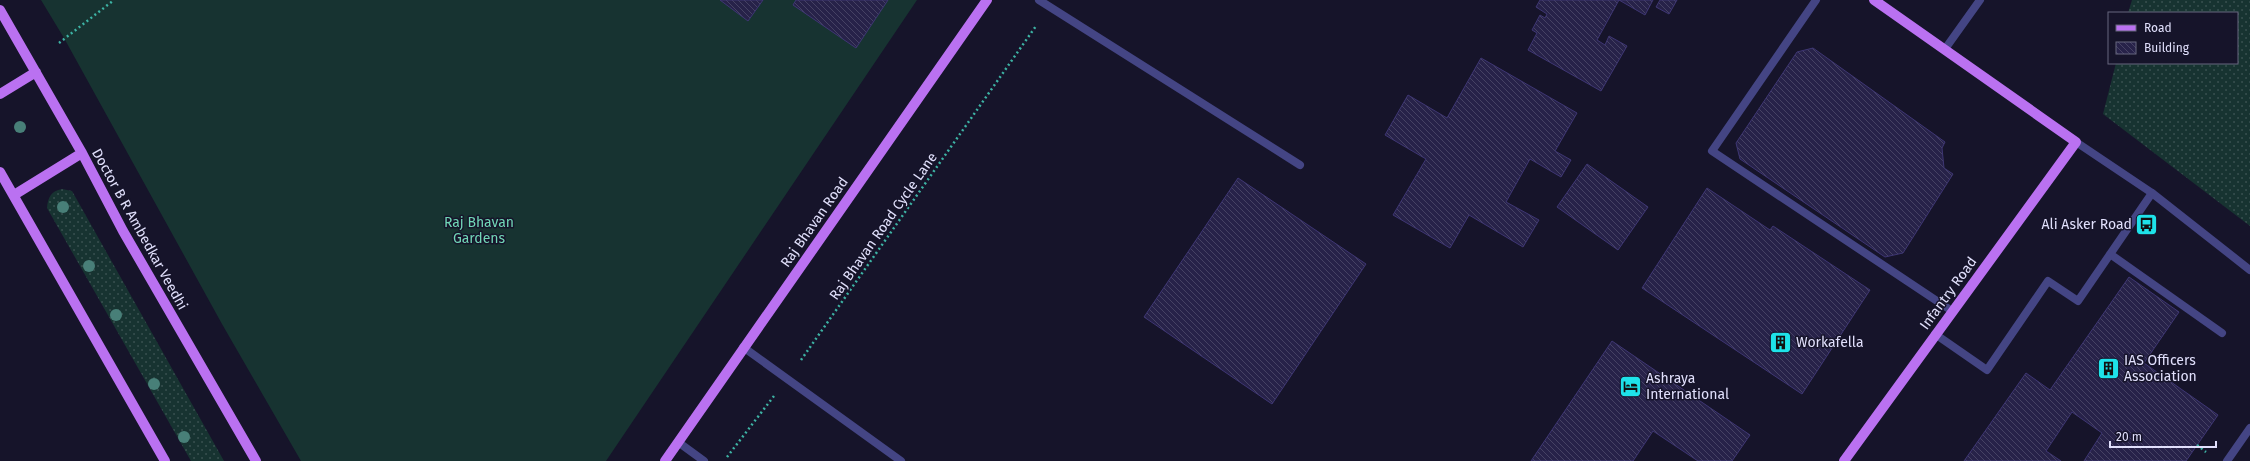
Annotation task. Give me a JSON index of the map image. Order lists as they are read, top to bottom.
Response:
{
  "streets": {
    "main road": ["Raj Bhavan Road", "Doctor B R Ambedkar Veedhi", "Infantry Road"],
    "path": ["Raj Bhavan Road Cycle Lane"]
  },
  "parks": ["Raj Bhavan Gardens"],
  "places": {
    "bus stop": ["Ali Asker Road"],
    "building": ["Workafella", "IAS Officers Association"],
    "hotel": ["Ashraya International"]
  },
  "legend": ["Road", "Building"],
  "scale_bar": "20 m"
}
